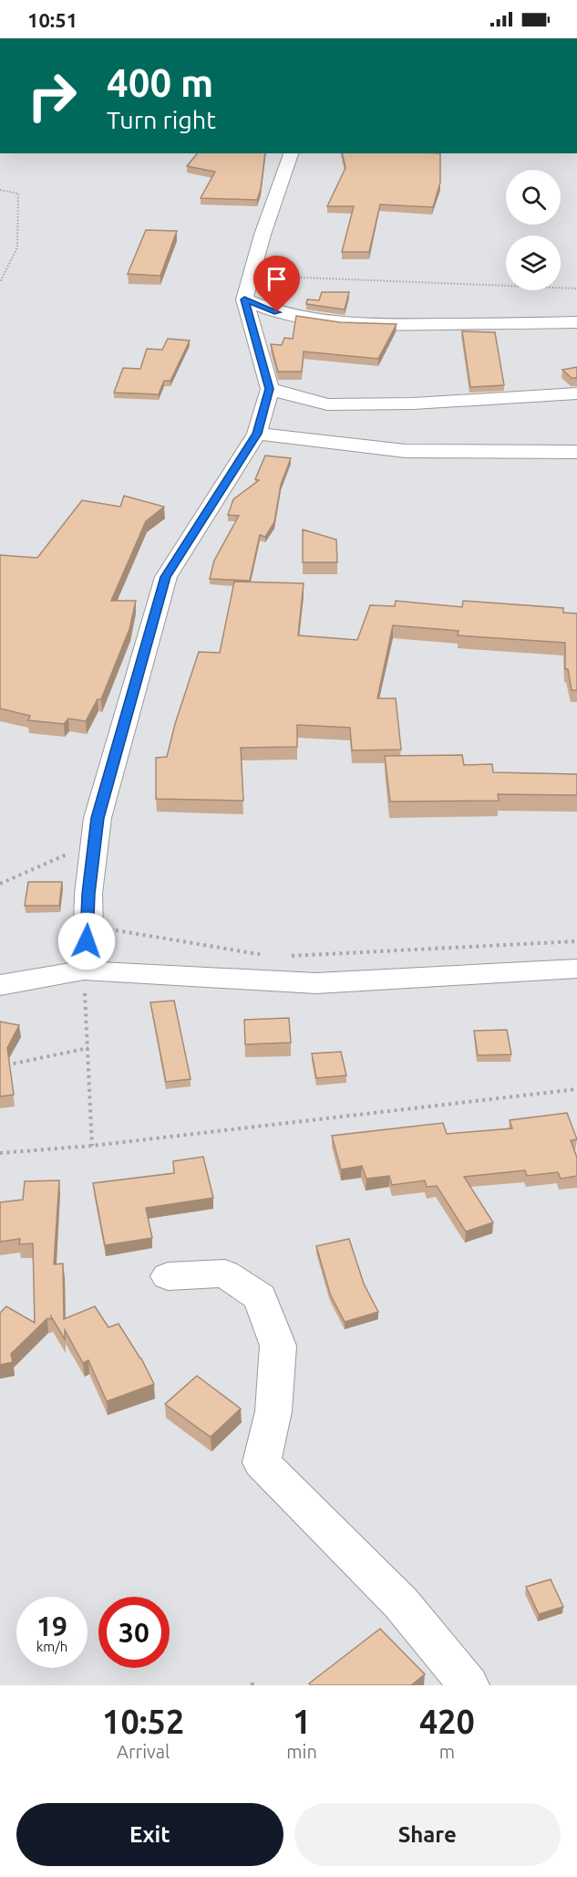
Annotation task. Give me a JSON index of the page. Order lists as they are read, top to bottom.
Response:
{
  "page": {
    "status": "10:51",
    "turn": ["400 m", "Turn right"],
    "speed": "19 km/h",
    "limit": "30",
    "eta": [
      "10:52",
      "Arrival",
      "1",
      "min",
      "420",
      "m"
    ],
    "buttons": ["Exit", "Share"]
  }
}
